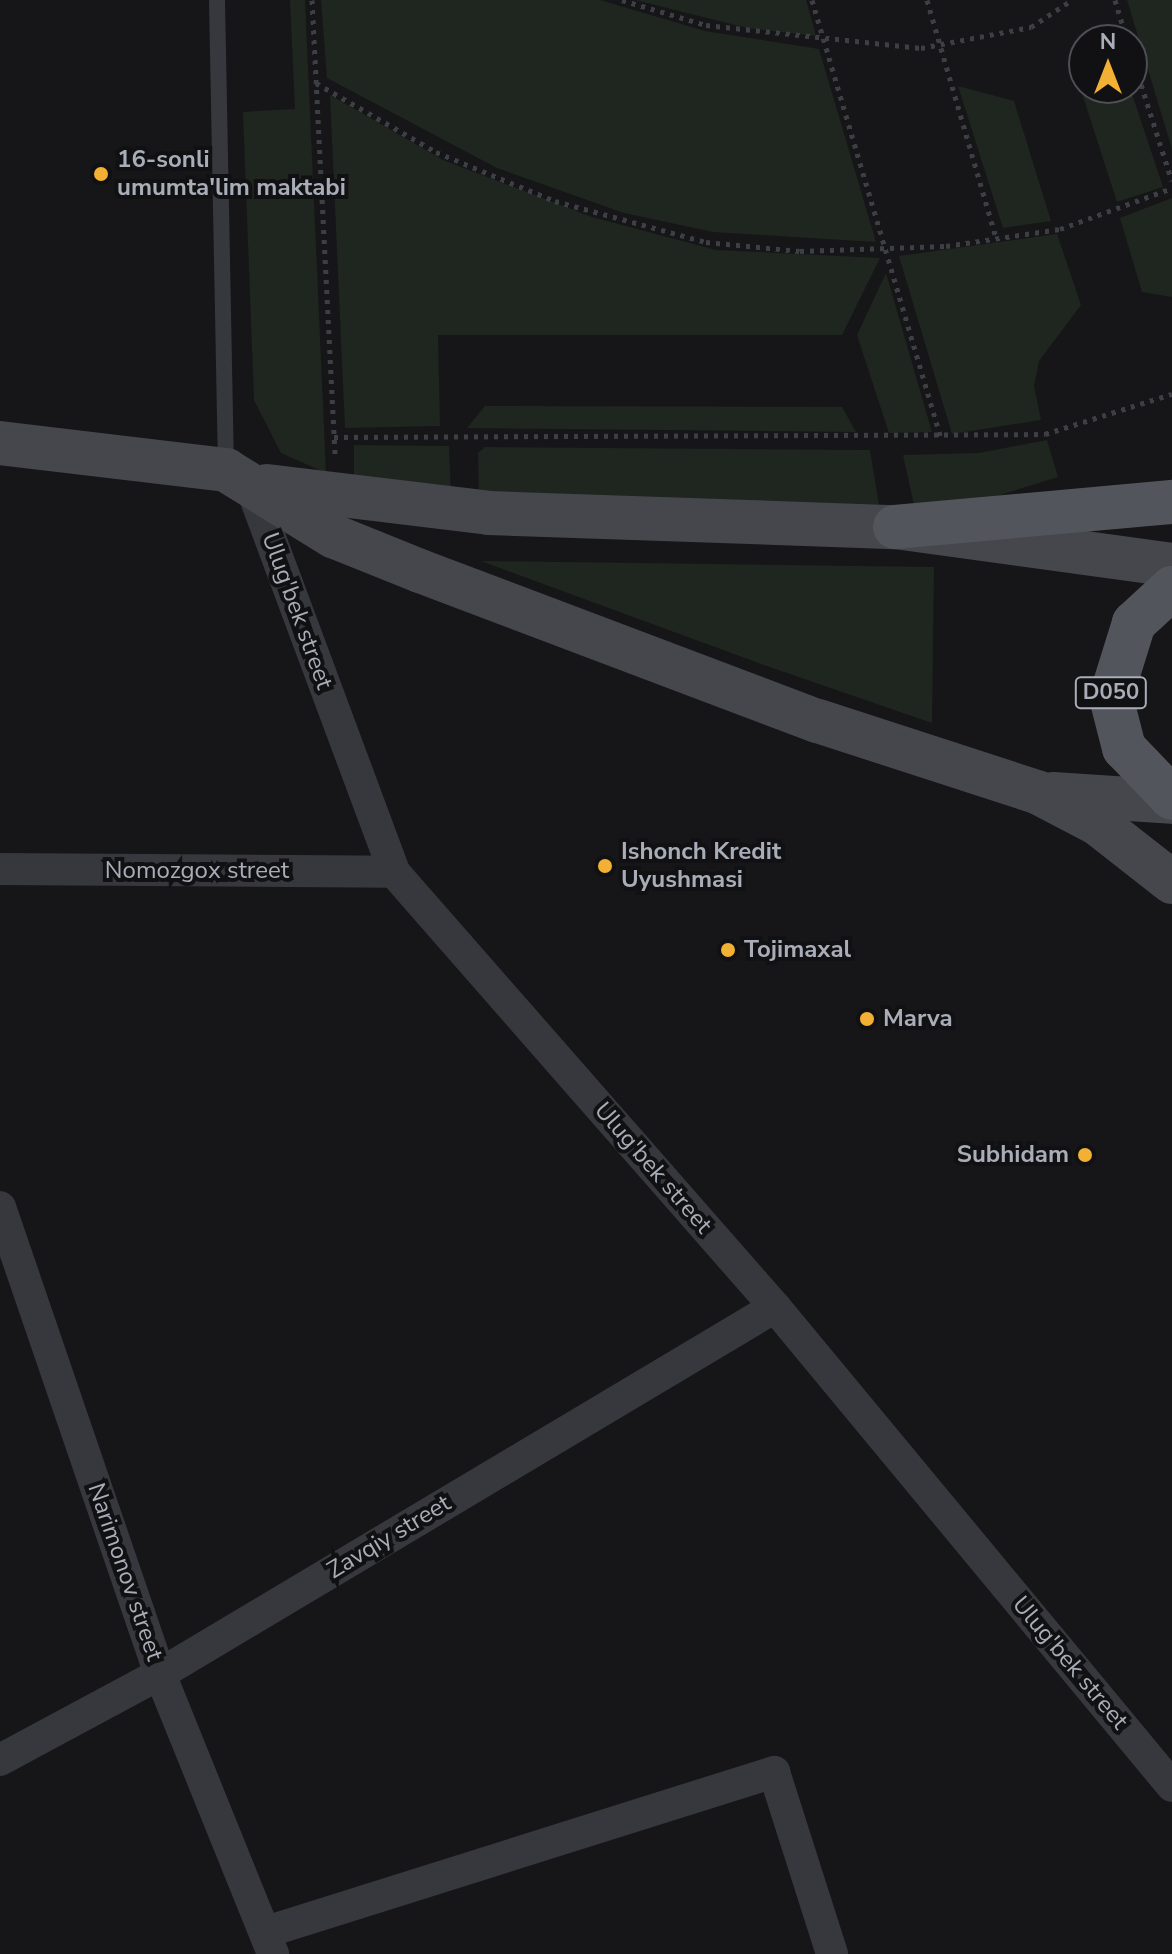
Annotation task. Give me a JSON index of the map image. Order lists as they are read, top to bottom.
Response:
{
  "streets": {
    "main road": ["D050"],
    "street": [
      "Ulug'bek street",
      "Nomozgoх street",
      "Zavqiy street",
      "Narimonov street"
    ]
  },
  "crossings": [
    ["Ulug'bek street", "Nomozgoх street"],
    ["Ulug'bek street", "Zavqiy street"],
    ["Zavqiy street", "Narimonov street"]
  ],
  "places": [
    "16-sonli umumta'lim maktabi",
    "Ishonch Kredit Uyushmasi",
    "Tojimaxal",
    "Marva",
    "Subhidam"
  ],
  "north": "top"
}
